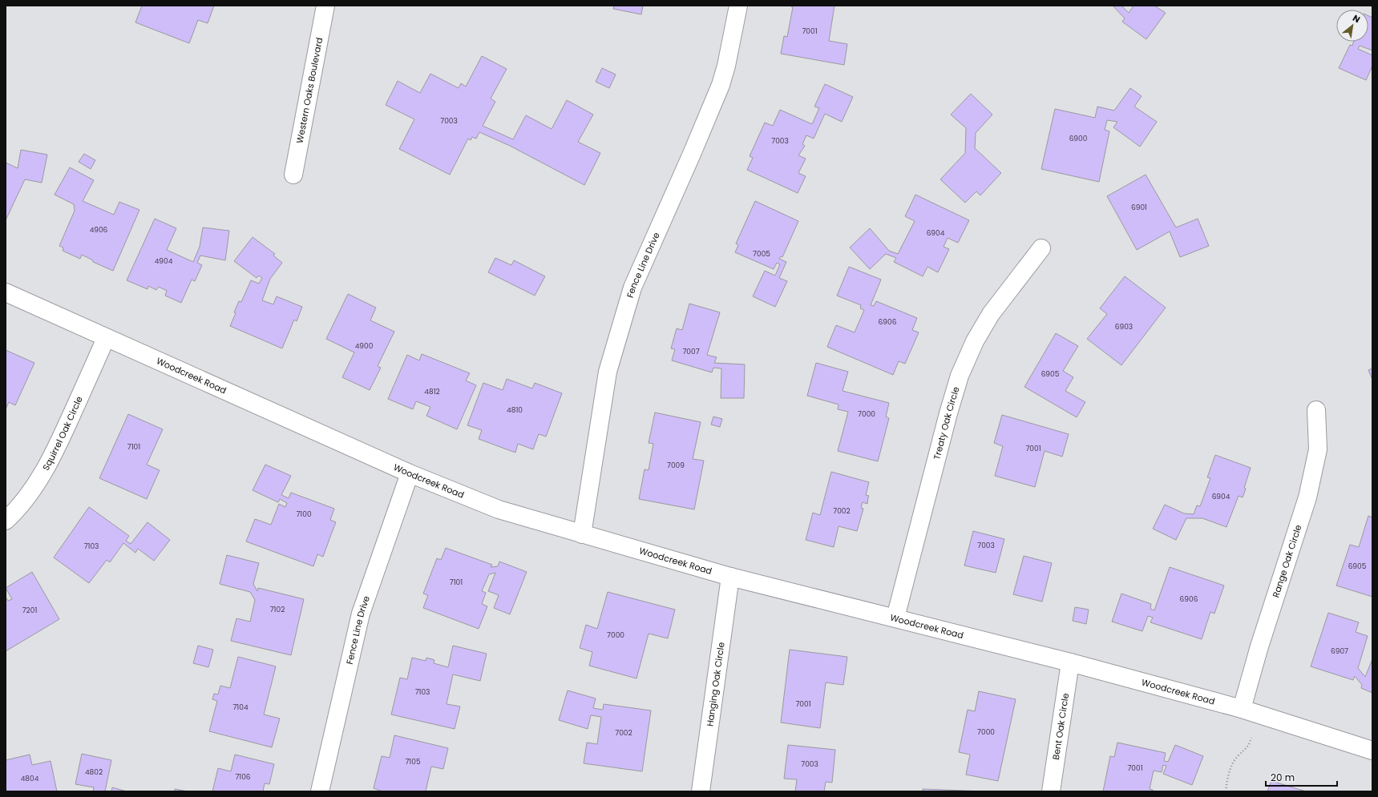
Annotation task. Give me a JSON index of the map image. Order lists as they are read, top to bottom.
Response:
{
  "streets": {
    "street": [
      "Western Oaks Boulevard",
      "Fence Line Drive",
      "Woodcreek Road",
      "Treaty Oak Circle",
      "Squirrel Oak Circle",
      "Range Oak Circle",
      "Hanging Oak Circle",
      "Bent Oak Circle"
    ]
  },
  "crossings": [
    ["Fence Line Drive", "Woodcreek Road"],
    ["Woodcreek Road", "Treaty Oak Circle"],
    ["Woodcreek Road", "Squirrel Oak Circle"],
    ["Woodcreek Road", "Range Oak Circle"],
    ["Woodcreek Road", "Hanging Oak Circle"],
    ["Woodcreek Road", "Bent Oak Circle"]
  ],
  "house_numbers": [
    "7001",
    "7003",
    "6900",
    "7003",
    "6901",
    "4906",
    "6904",
    "7005",
    "4904",
    "6906",
    "6903",
    "4900",
    "7007",
    "6905",
    "4812",
    "4810",
    "7000",
    "7101",
    "7001",
    "7009",
    "6904",
    "7002",
    "7100",
    "7003",
    "7103",
    "6905",
    "7101",
    "6906",
    "7102",
    "7201",
    "7000",
    "6907",
    "7103",
    "7001",
    "7104",
    "7000",
    "7002",
    "7105",
    "7003",
    "7001",
    "4802",
    "7106",
    "4804"
  ],
  "scale_bar": "20 m",
  "north": "top right"
}
